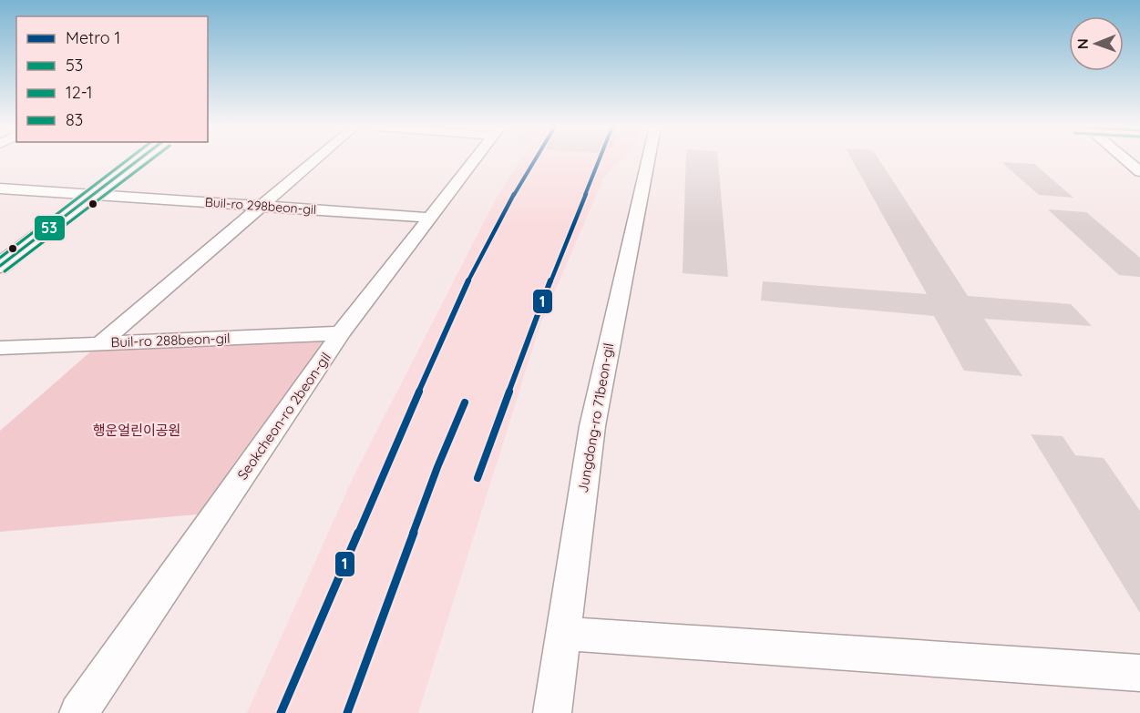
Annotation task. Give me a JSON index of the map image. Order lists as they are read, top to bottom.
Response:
{
  "streets": {
    "street": [
      "Buil-ro 298beon-gil",
      "Buil-ro 288beon-gil",
      "Seokcheon-ro 2beon-gil",
      "Jungdong-ro 71beon-gil"
    ]
  },
  "crossings": [
    ["Buil-ro 298beon-gil", "Seokcheon-ro 2beon-gil"],
    ["Buil-ro 288beon-gil", "Seokcheon-ro 2beon-gil"]
  ],
  "parks": ["행운얼린이공원"],
  "lines": [
    "metro line 1",
    "transit line 53",
    "transit line 12-1",
    "transit line 83"
  ],
  "legend": [
    "Metro 1",
    "53",
    "12-1",
    "83"
  ],
  "north": "left"
}
